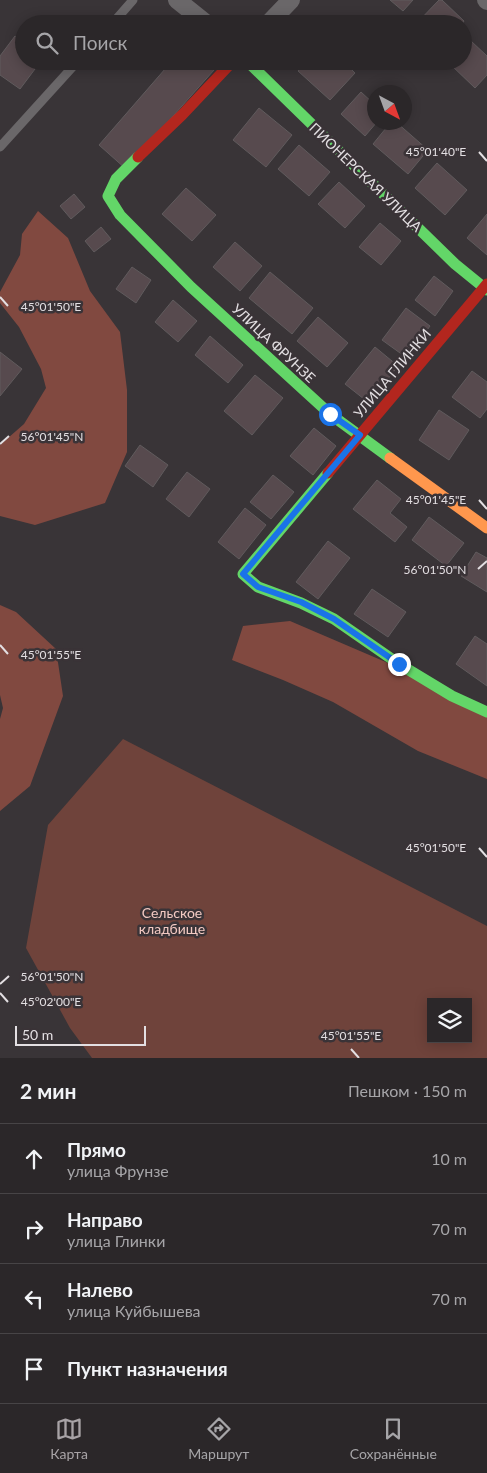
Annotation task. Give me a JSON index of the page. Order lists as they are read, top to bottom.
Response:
{
  "streets": {
    "street": ["ПИОНЕРСКАЯ УЛИЦА", "УЛИЦА ФРУНЗЕ", "УЛИЦА ГЛИНКИ"]
  },
  "crossings": [
    ["ПИОНЕРСКАЯ УЛИЦА", "УЛИЦА ГЛИНКИ"],
    ["УЛИЦА ФРУНЗЕ", "УЛИЦА ГЛИНКИ"]
  ],
  "parks": ["Сельское кладбище"],
  "scale_bar": "50 m",
  "north": "bottom right",
  "page": {
    "search": "Поиск",
    "scale": "50 m",
    "heading": ["2 мин", "Пешком · 150 m"],
    "list": [
      ["Прямо", "улица Фрунзе", "10 m"],
      ["Направо", "улица Глинки", "70 m"],
      ["Налево", "улица Куйбышева", "70 m"],
      "Пункт назначения"
    ],
    "nav": ["Карта", "Маршрут", "Сохранённые"]
  },
  "coordinates": [
    "45°01'40\"E",
    "45°01'50\"E",
    "56°01'45\"N",
    "45°01'45\"E",
    "56°01'50\"N",
    "45°01'55\"E",
    "45°02'00\"E"
  ]
}
